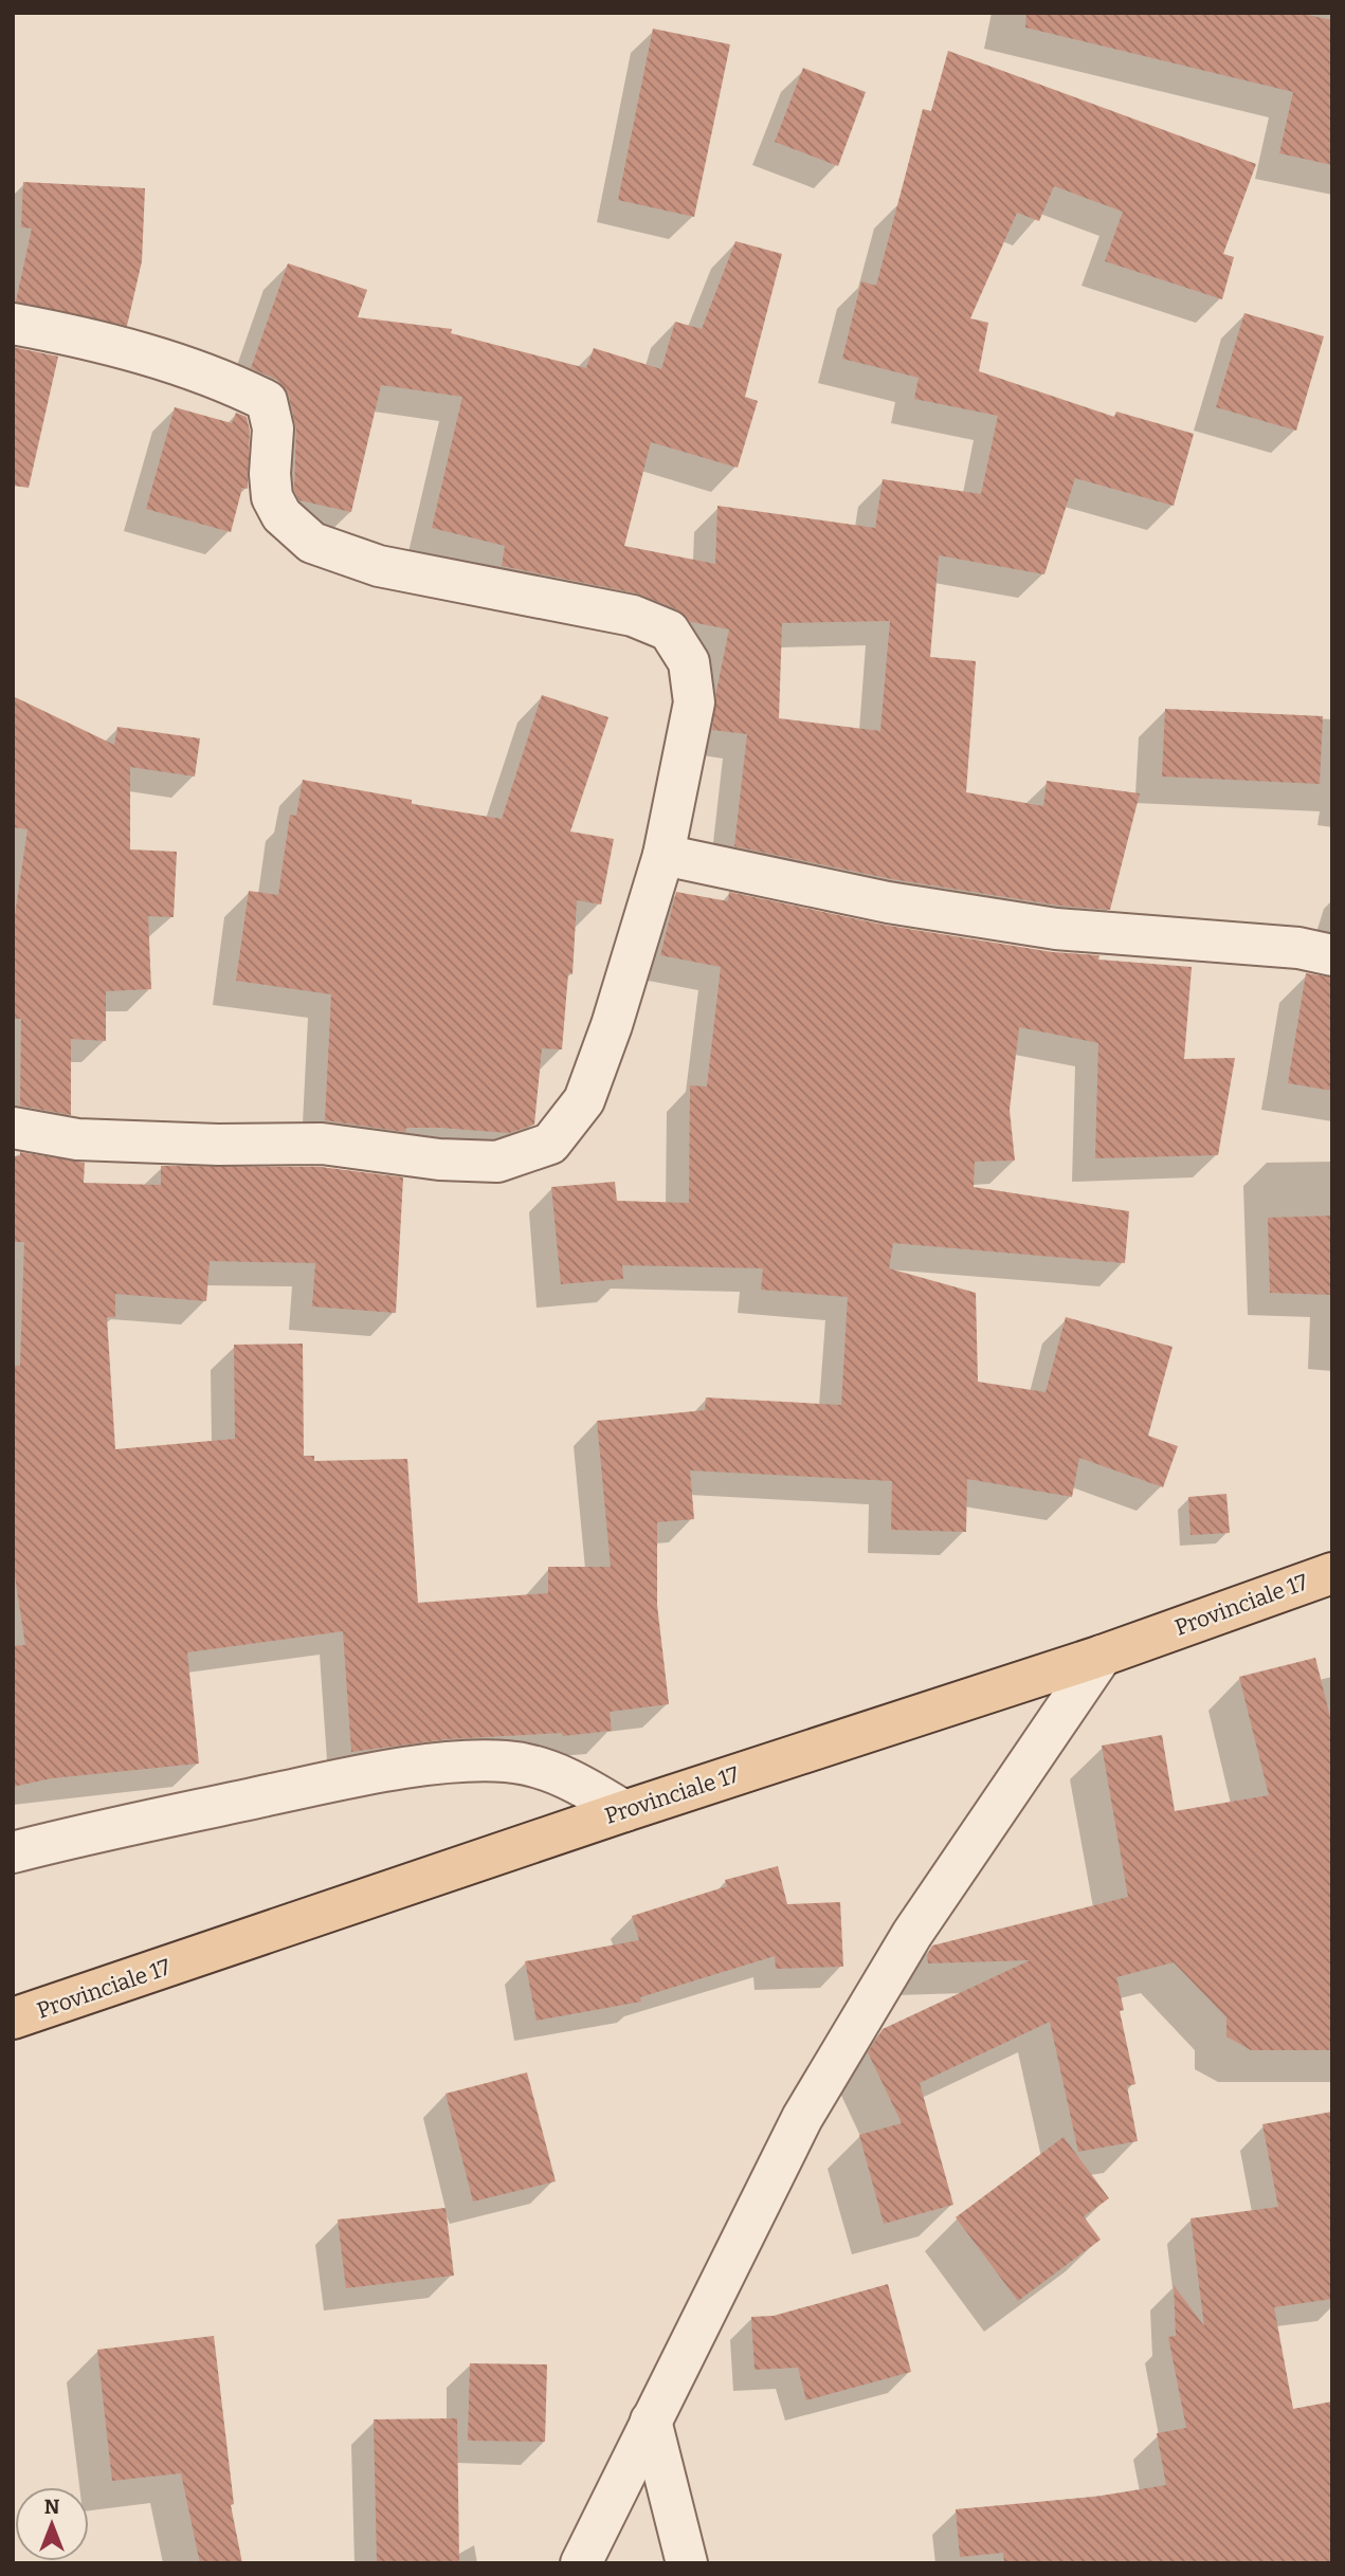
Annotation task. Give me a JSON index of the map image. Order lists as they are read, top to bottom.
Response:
{
  "streets": {
    "main road": ["Provinciale 17"]
  },
  "north": "top"
}
